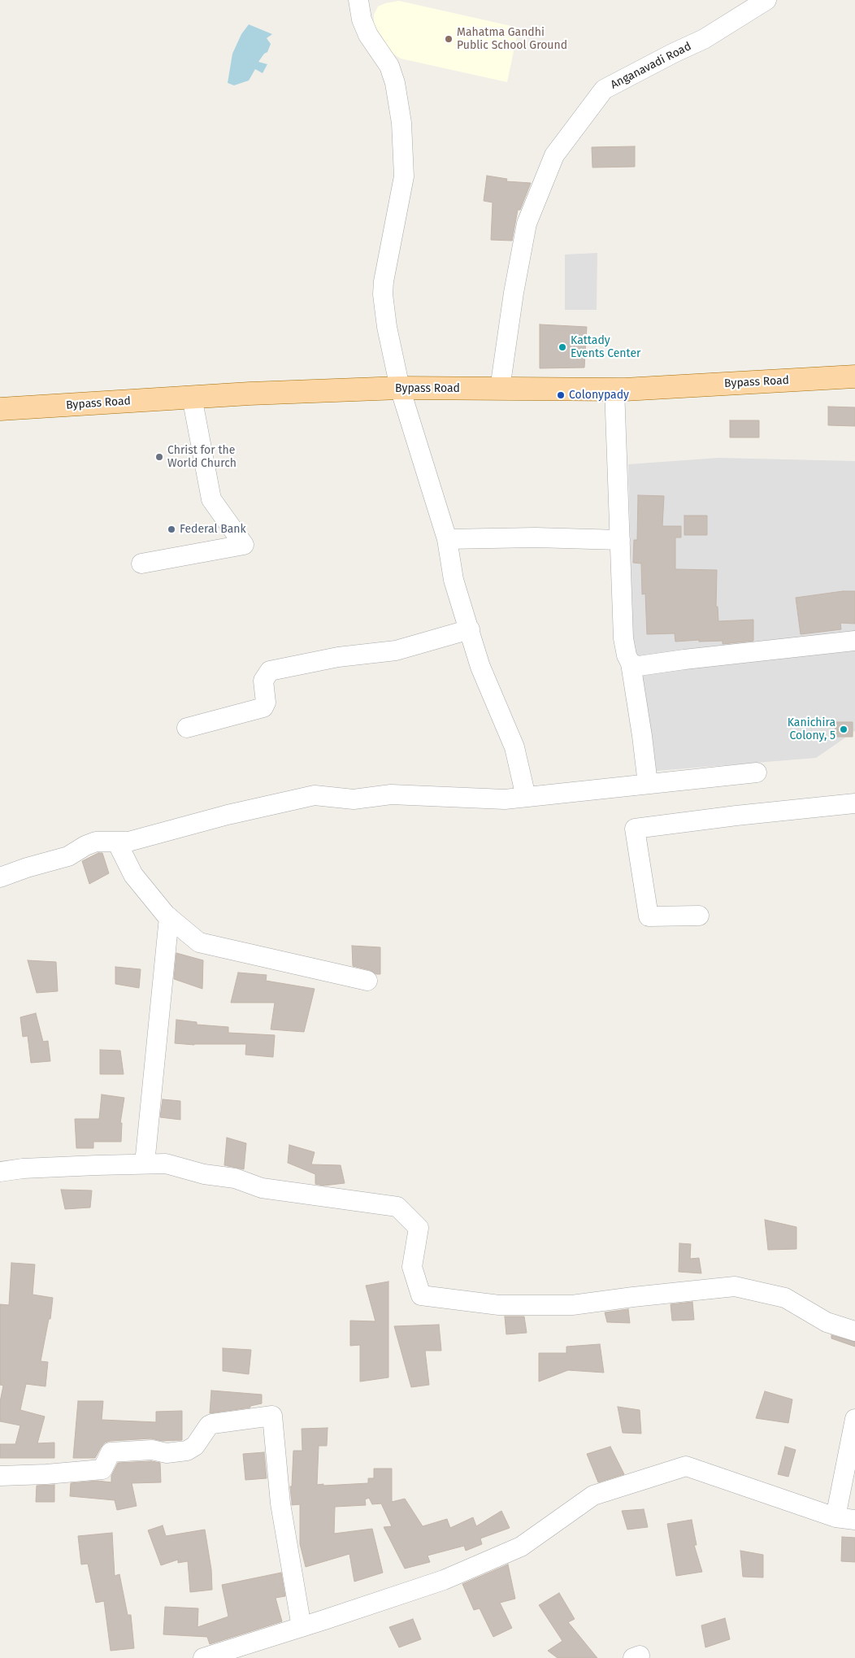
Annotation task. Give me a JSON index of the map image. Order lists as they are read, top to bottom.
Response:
{
  "streets": {
    "main road": ["Bypass Road"],
    "street": ["Anganavadi Road"]
  },
  "crossings": [
    ["Anganavadi Road", "Bypass Road"]
  ],
  "places": [
    "Mahatma Gandhi Public School Ground",
    "Kattady Events Center",
    "Colonypady",
    "Christ for the World Church",
    "Federal Bank",
    "Kanichira Colony, 5"
  ]
}
